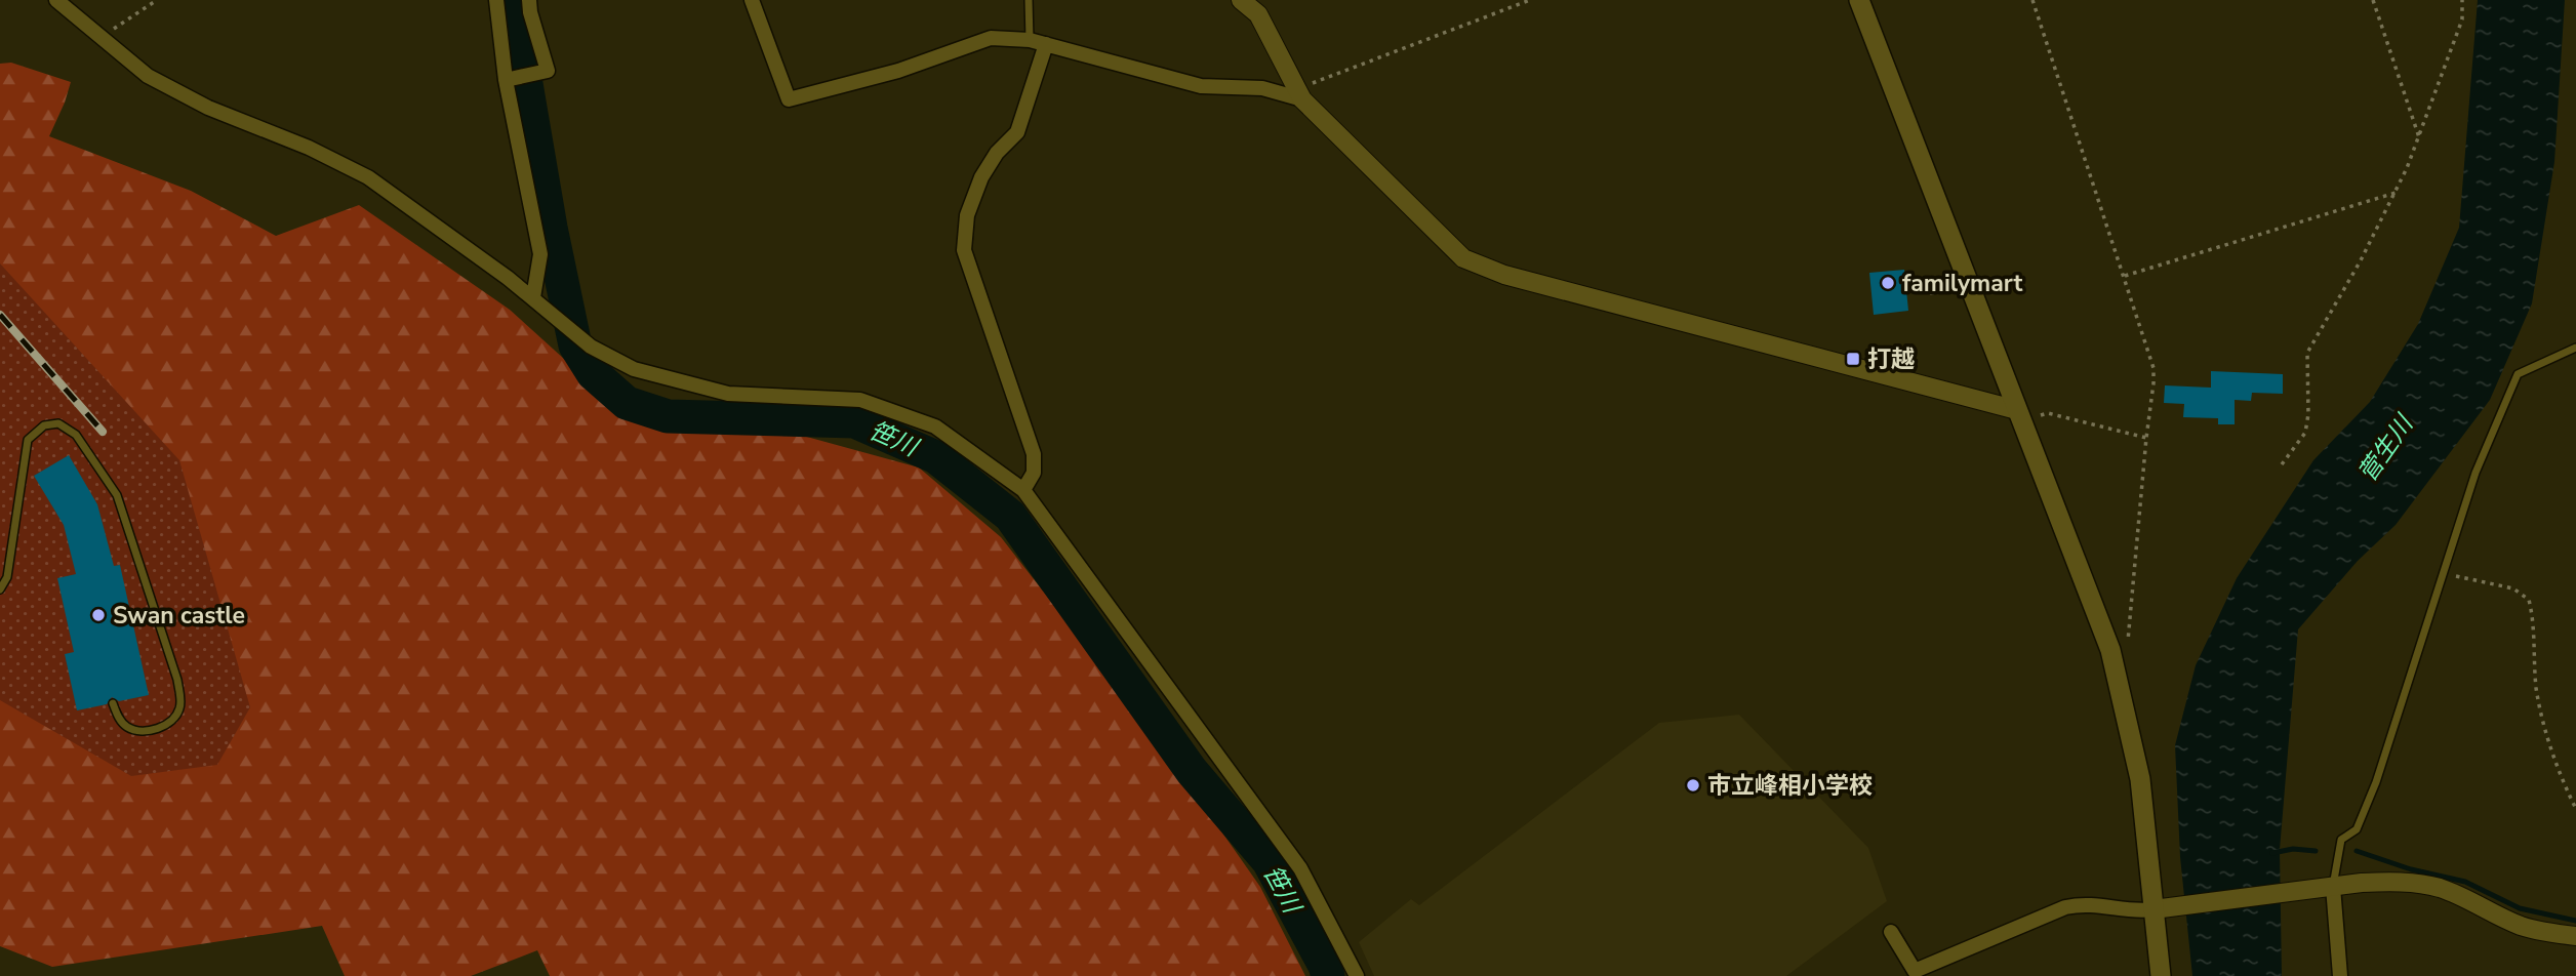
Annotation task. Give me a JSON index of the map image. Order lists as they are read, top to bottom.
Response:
{
  "water": ["笹川", "菅生川"],
  "places": {
    "other": ["familymart", "Swan castle", "市立峰相小学校"],
    "transit": ["打越"]
  }
}
